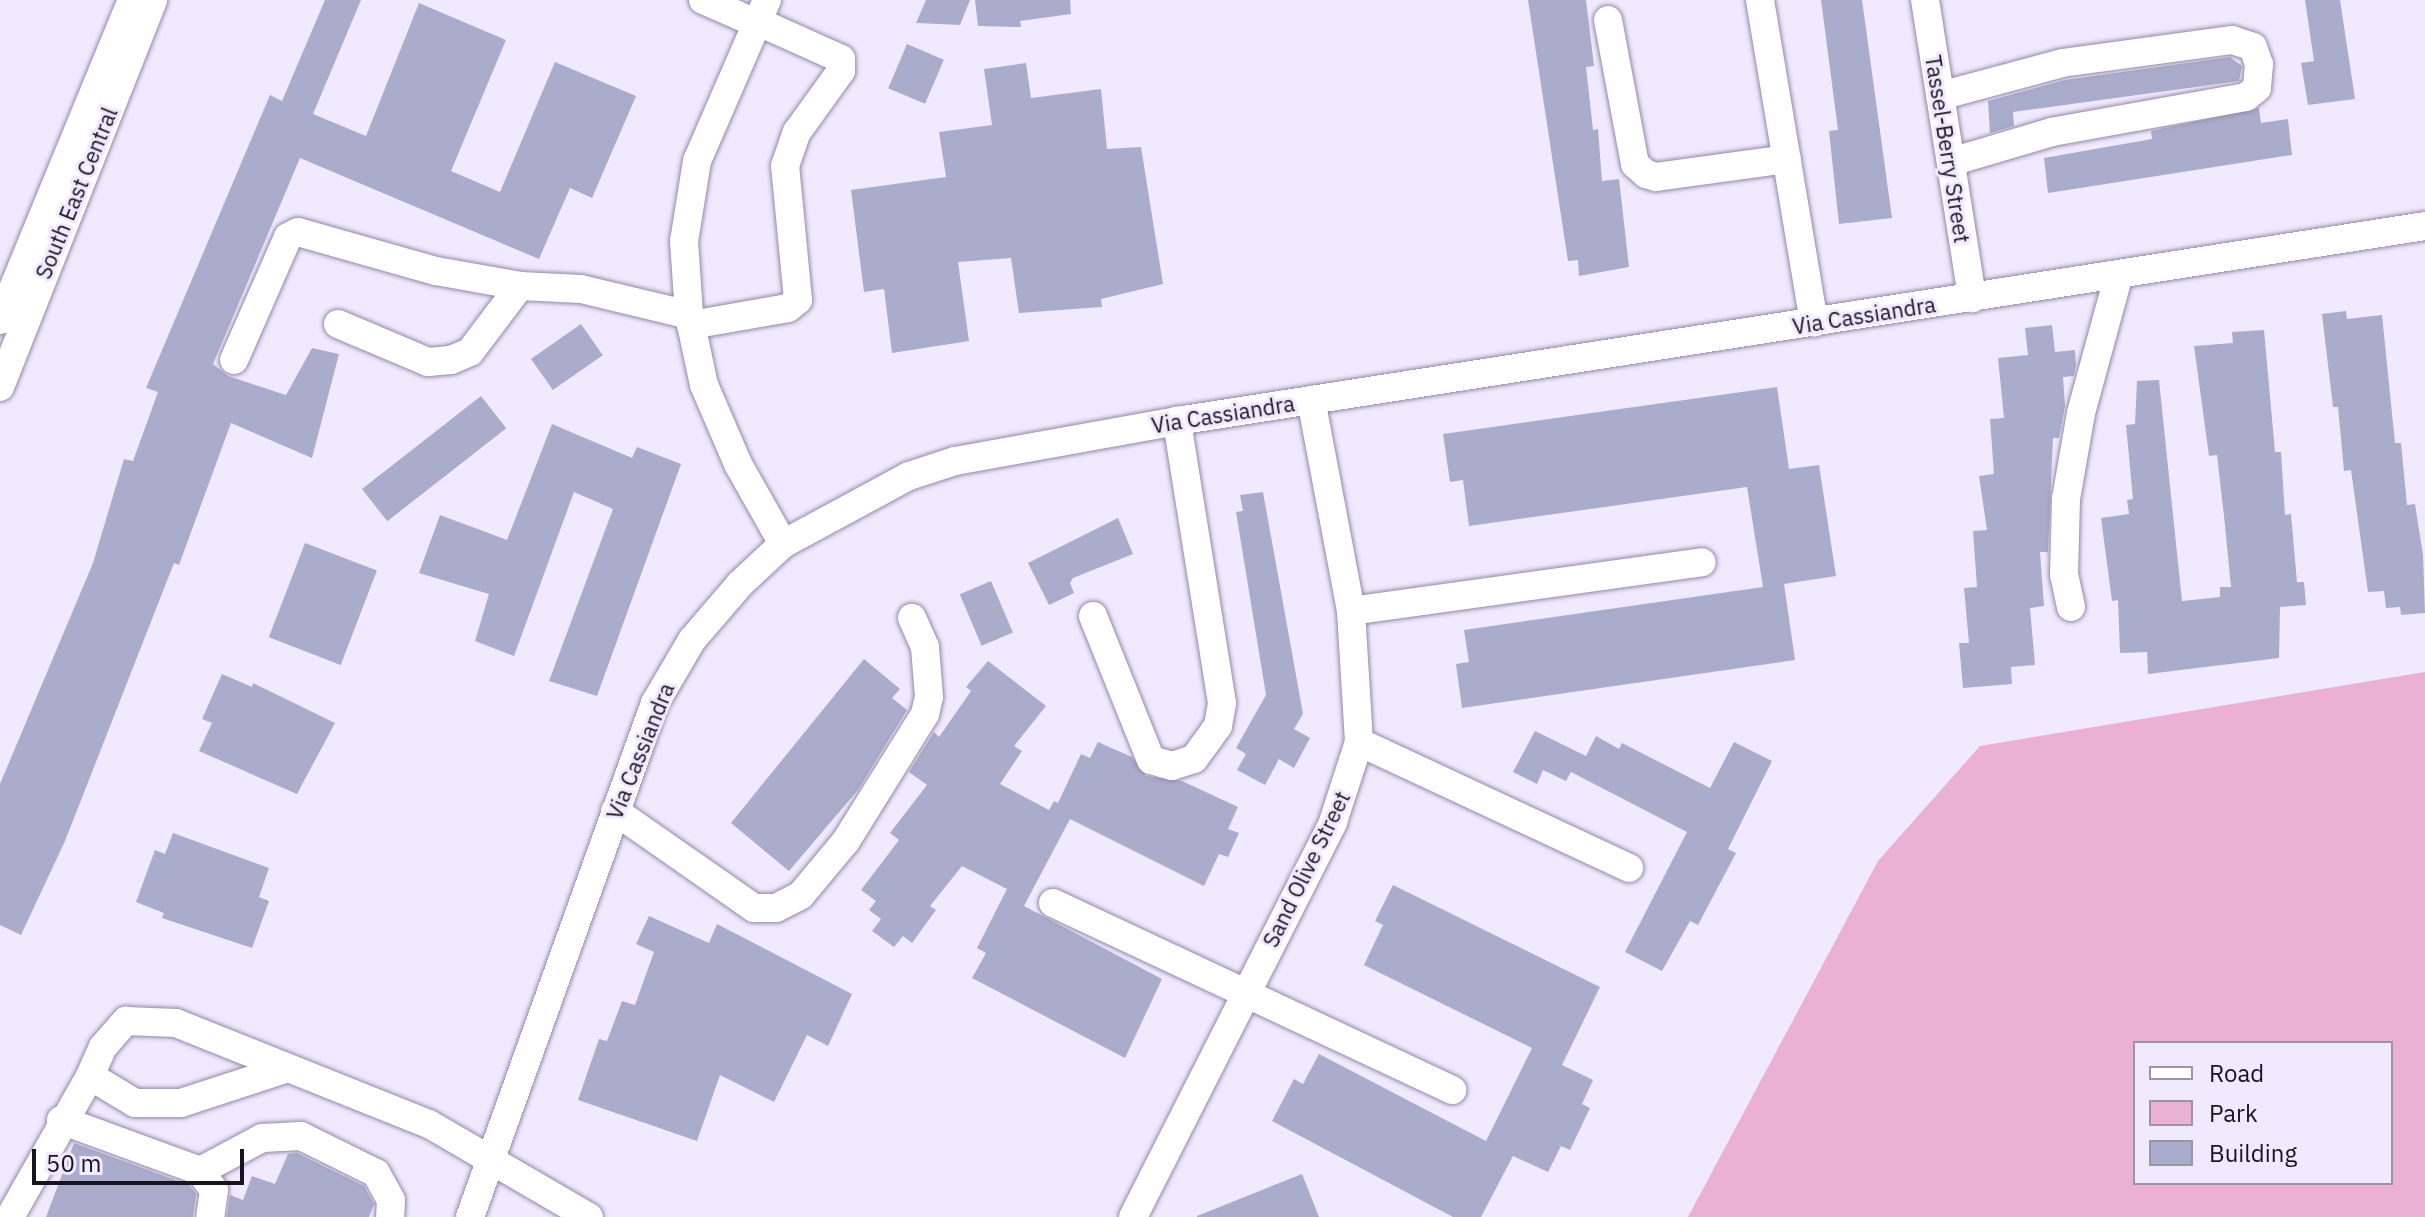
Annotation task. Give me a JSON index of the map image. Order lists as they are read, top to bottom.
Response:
{
  "streets": {
    "street": [
      "Tassel-Berry Street",
      "South East Central",
      "Via Cassiandra",
      "Sand Olive Street"
    ]
  },
  "crossings": [
    ["Tassel-Berry Street", "Via Cassiandra"],
    ["Via Cassiandra", "Sand Olive Street"]
  ],
  "legend": ["Road", "Park", "Building"],
  "scale_bar": "50 m"
}
